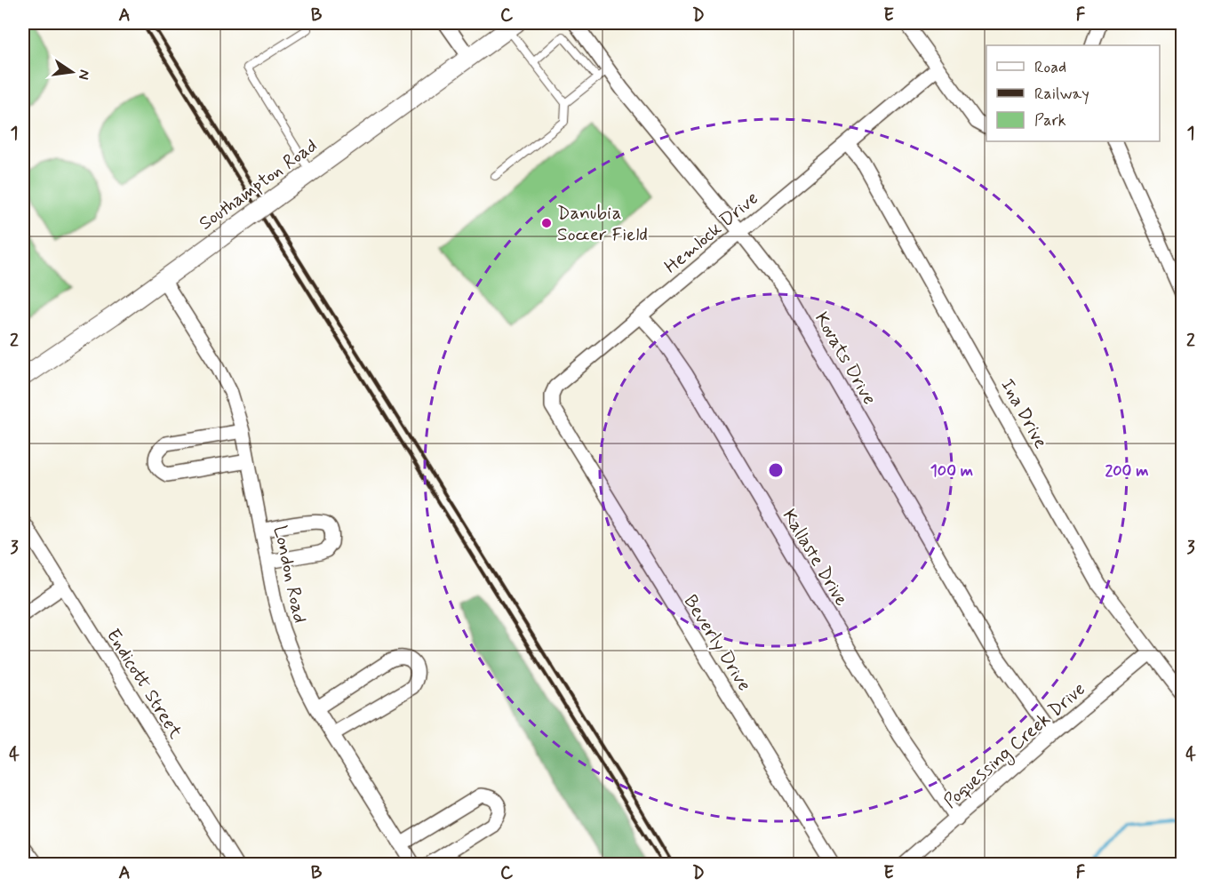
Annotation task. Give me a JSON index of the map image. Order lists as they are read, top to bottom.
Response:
{
  "streets": {
    "street": [
      "Southampton Road",
      "Hemlock Drive",
      "Kovats Drive",
      "Ina Drive",
      "Kallaste Drive",
      "London Road",
      "Beverly Drive",
      "Endicott Street",
      "Poquessing Creek Drive"
    ]
  },
  "crossings": [
    ["Southampton Road", "London Road"],
    ["Hemlock Drive", "Kovats Drive"],
    ["Hemlock Drive", "Ina Drive"],
    ["Hemlock Drive", "Kallaste Drive"],
    ["Hemlock Drive", "Beverly Drive"],
    ["Kovats Drive", "Poquessing Creek Drive"],
    ["Ina Drive", "Poquessing Creek Drive"],
    ["Kallaste Drive", "Poquessing Creek Drive"]
  ],
  "places": ["Danubia Soccer Field"],
  "legend": ["Road", "Railway", "Park"],
  "north": "right",
  "grid": {
    "columns": [
      "A",
      "B",
      "C",
      "D",
      "E",
      "F"
    ],
    "rows": [
      "1",
      "2",
      "3",
      "4"
    ]
  },
  "rings": ["100 m", "200 m"]
}
